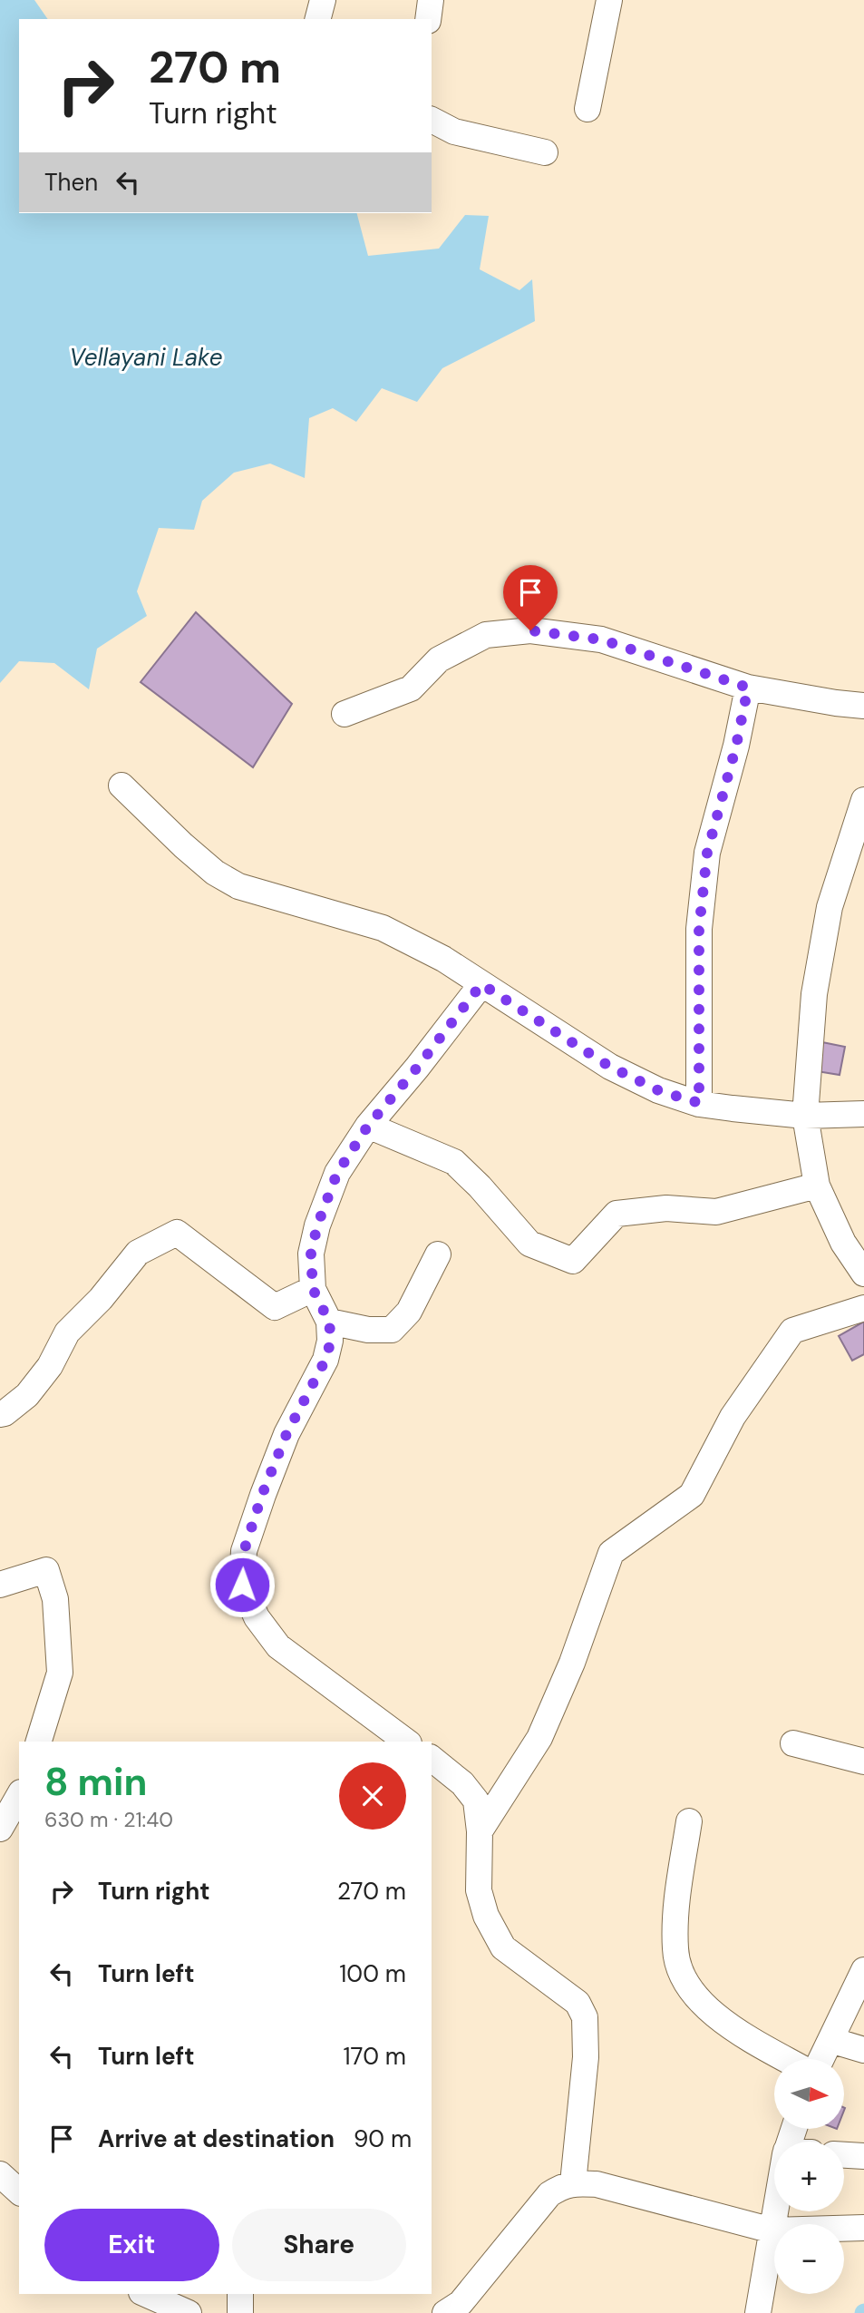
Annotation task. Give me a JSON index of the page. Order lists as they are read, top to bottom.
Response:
{
  "water": ["Vellayani Lake"],
  "north": "right",
  "page": {
    "turn": ["270 m", "Turn right"],
    "then": "Then",
    "heading": ["8 min", "630 m · 21:40"],
    "list": [
      {
        "name": "Turn right",
        "value": "270 m"
      },
      {
        "name": "Turn left",
        "value": "100 m"
      },
      {
        "name": "Turn left",
        "value": "170 m"
      },
      {
        "name": "Arrive at destination",
        "value": "90 m"
      }
    ],
    "map_buttons": ["+", "−"],
    "buttons": ["Exit", "Share"]
  }
}
